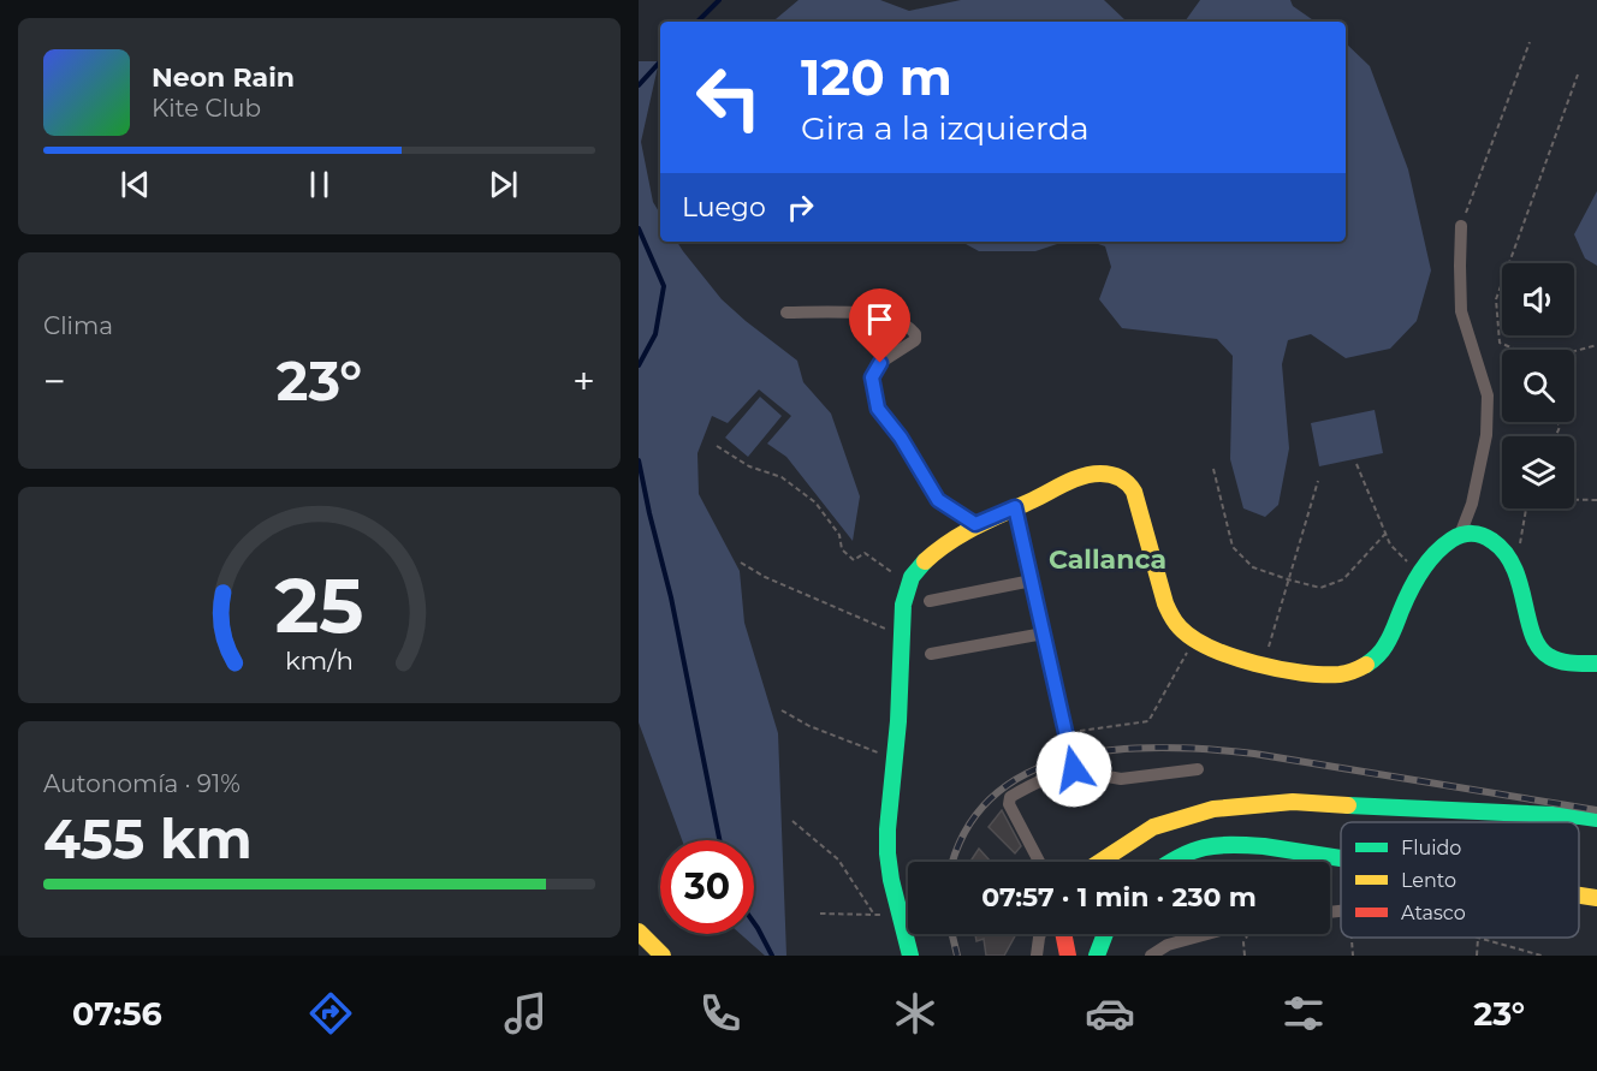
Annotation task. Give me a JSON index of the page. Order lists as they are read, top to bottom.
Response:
{
  "districts": ["Callanca"],
  "legend": ["Fluido", "Lento", "Atasco"],
  "page": {
    "turn": ["120 m", "Gira a la izquierda"],
    "song": ["Neon Rain", "Kite Club"],
    "then": "Luego",
    "tile": [
      "Clima",
      ["Autonomía · 91%", "455 km"]
    ],
    "heat": ["−", "23°", "+"],
    "limit": "30",
    "trip": "07:57 · 1 min · 230 m",
    "tabs": ["07:56", "23°"],
    "gauge": ["25", "km/h"]
  }
}
